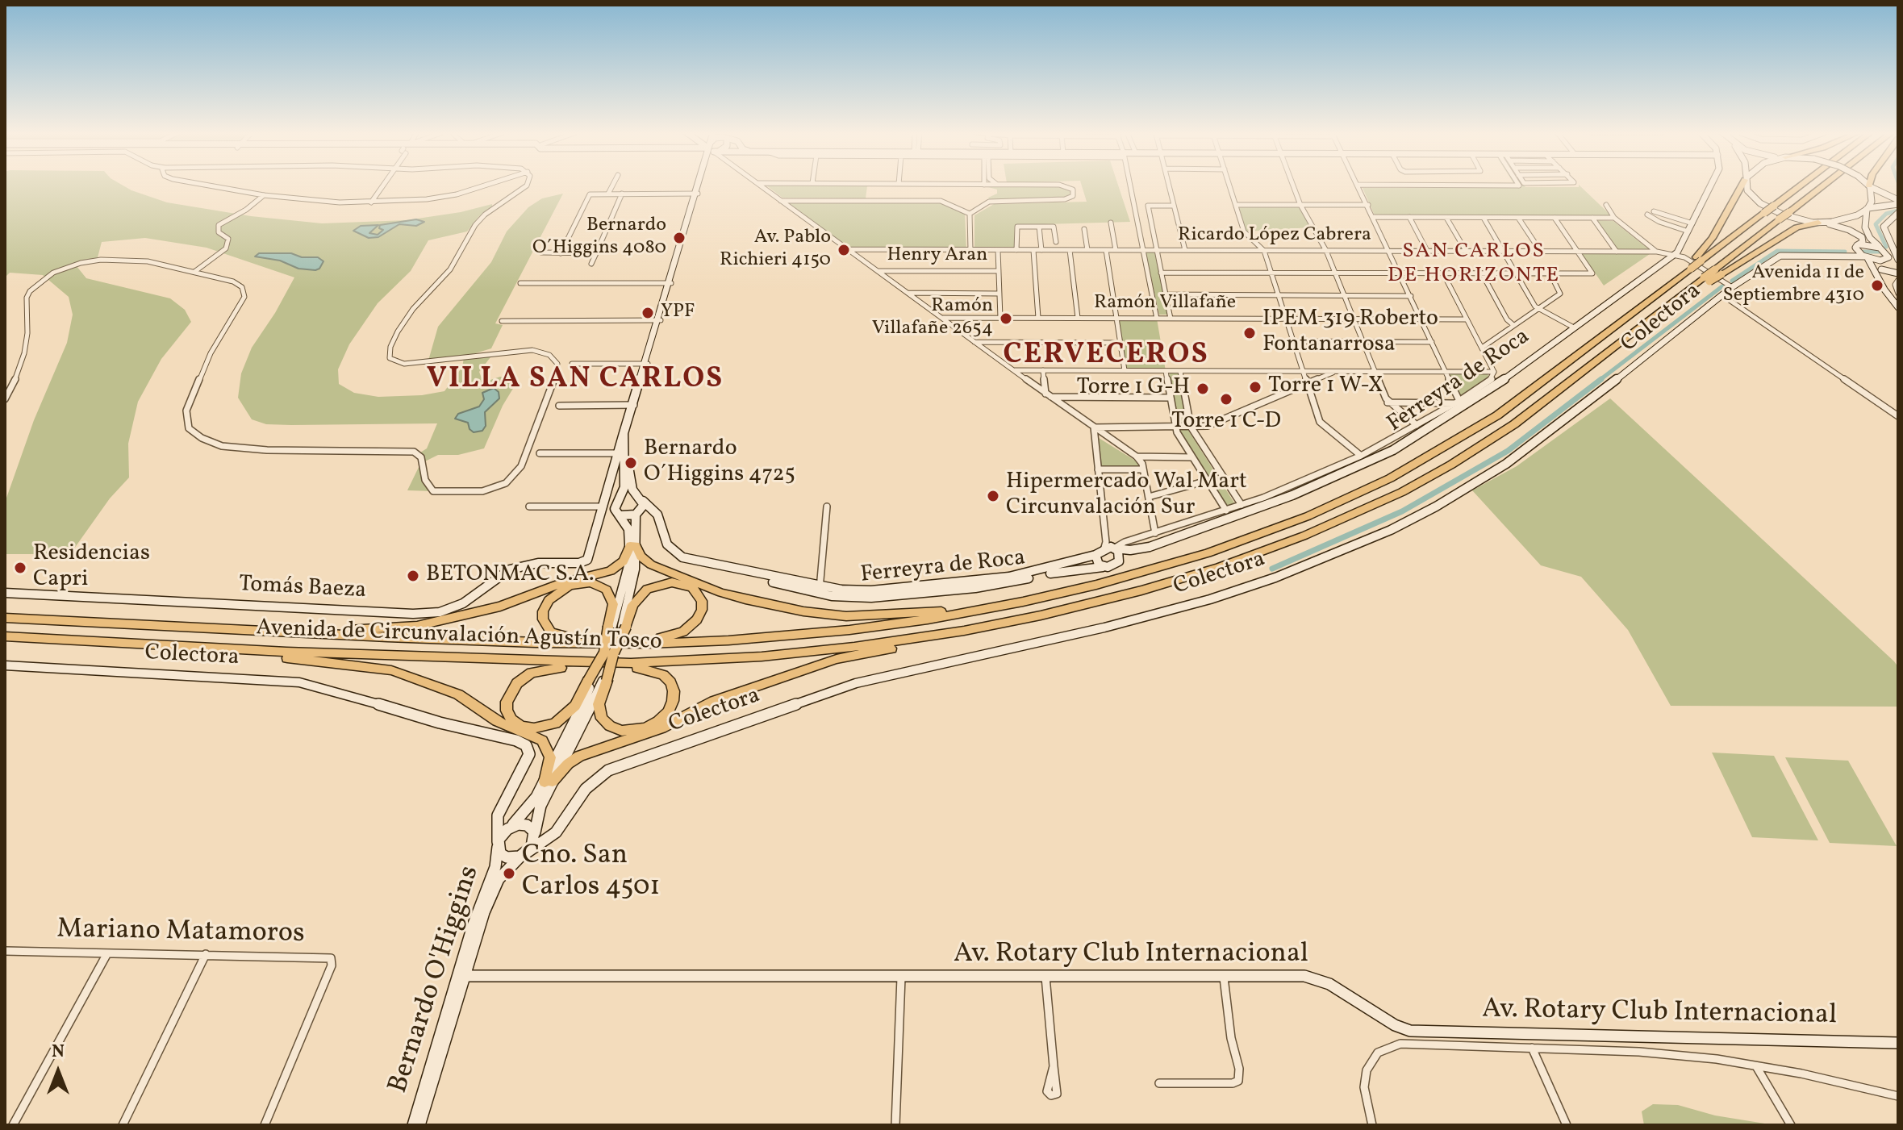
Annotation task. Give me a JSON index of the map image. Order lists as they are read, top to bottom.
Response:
{
  "streets": {
    "highway": ["Avenida de Circunvalación Agustín Tosco"],
    "main road": [
      "Colectora",
      "Ferreyra de Roca",
      "Tomás Baeza",
      "Av. Rotary Club Internacional",
      "Bernardo O'Higgins"
    ],
    "street": [
      "Ricardo López Cabrera",
      "Henry Aran",
      "Ramón Villafañe",
      "Mariano Matamoros"
    ]
  },
  "crossings": [
    ["Ricardo López Cabrera", "Colectora"],
    ["Ricardo López Cabrera", "Ferreyra de Roca"],
    ["Colectora", "Bernardo O'Higgins"],
    ["Av. Rotary Club Internacional", "Bernardo O'Higgins"]
  ],
  "districts": ["SAN CARLOS DE HORIZONTE", "CERVECEROS", "VILLA SAN CARLOS"],
  "places": [
    "Bernardo O´Higgins 4080",
    "Av. Pablo Richieri 4150",
    "Avenida 11 de Septiembre 4310",
    "YPF",
    "Ramón Villafañe 2654",
    "IPEM 319 Roberto Fontanarrosa",
    "Torre 1 W-X",
    "Torre 1 G-H",
    "Torre 1 C-D",
    "Bernardo O´Higgins 4725",
    "Hipermercado Wal Mart Circunvalación Sur",
    "Residencias Capri",
    "BETONMAC S.A.",
    "Cno. San Carlos 4501"
  ],
  "north": "top"
}
